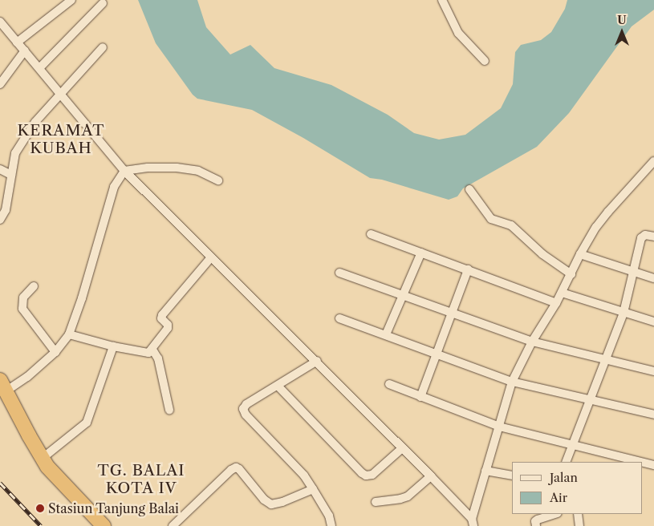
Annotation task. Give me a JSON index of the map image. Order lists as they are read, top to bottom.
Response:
{
  "districts": ["KERAMAT KUBAH", "TG. BALAI KOTA IV"],
  "places": ["Stasiun Tanjung Balai"],
  "legend": ["Jalan", "Air"],
  "north": "top"
}
